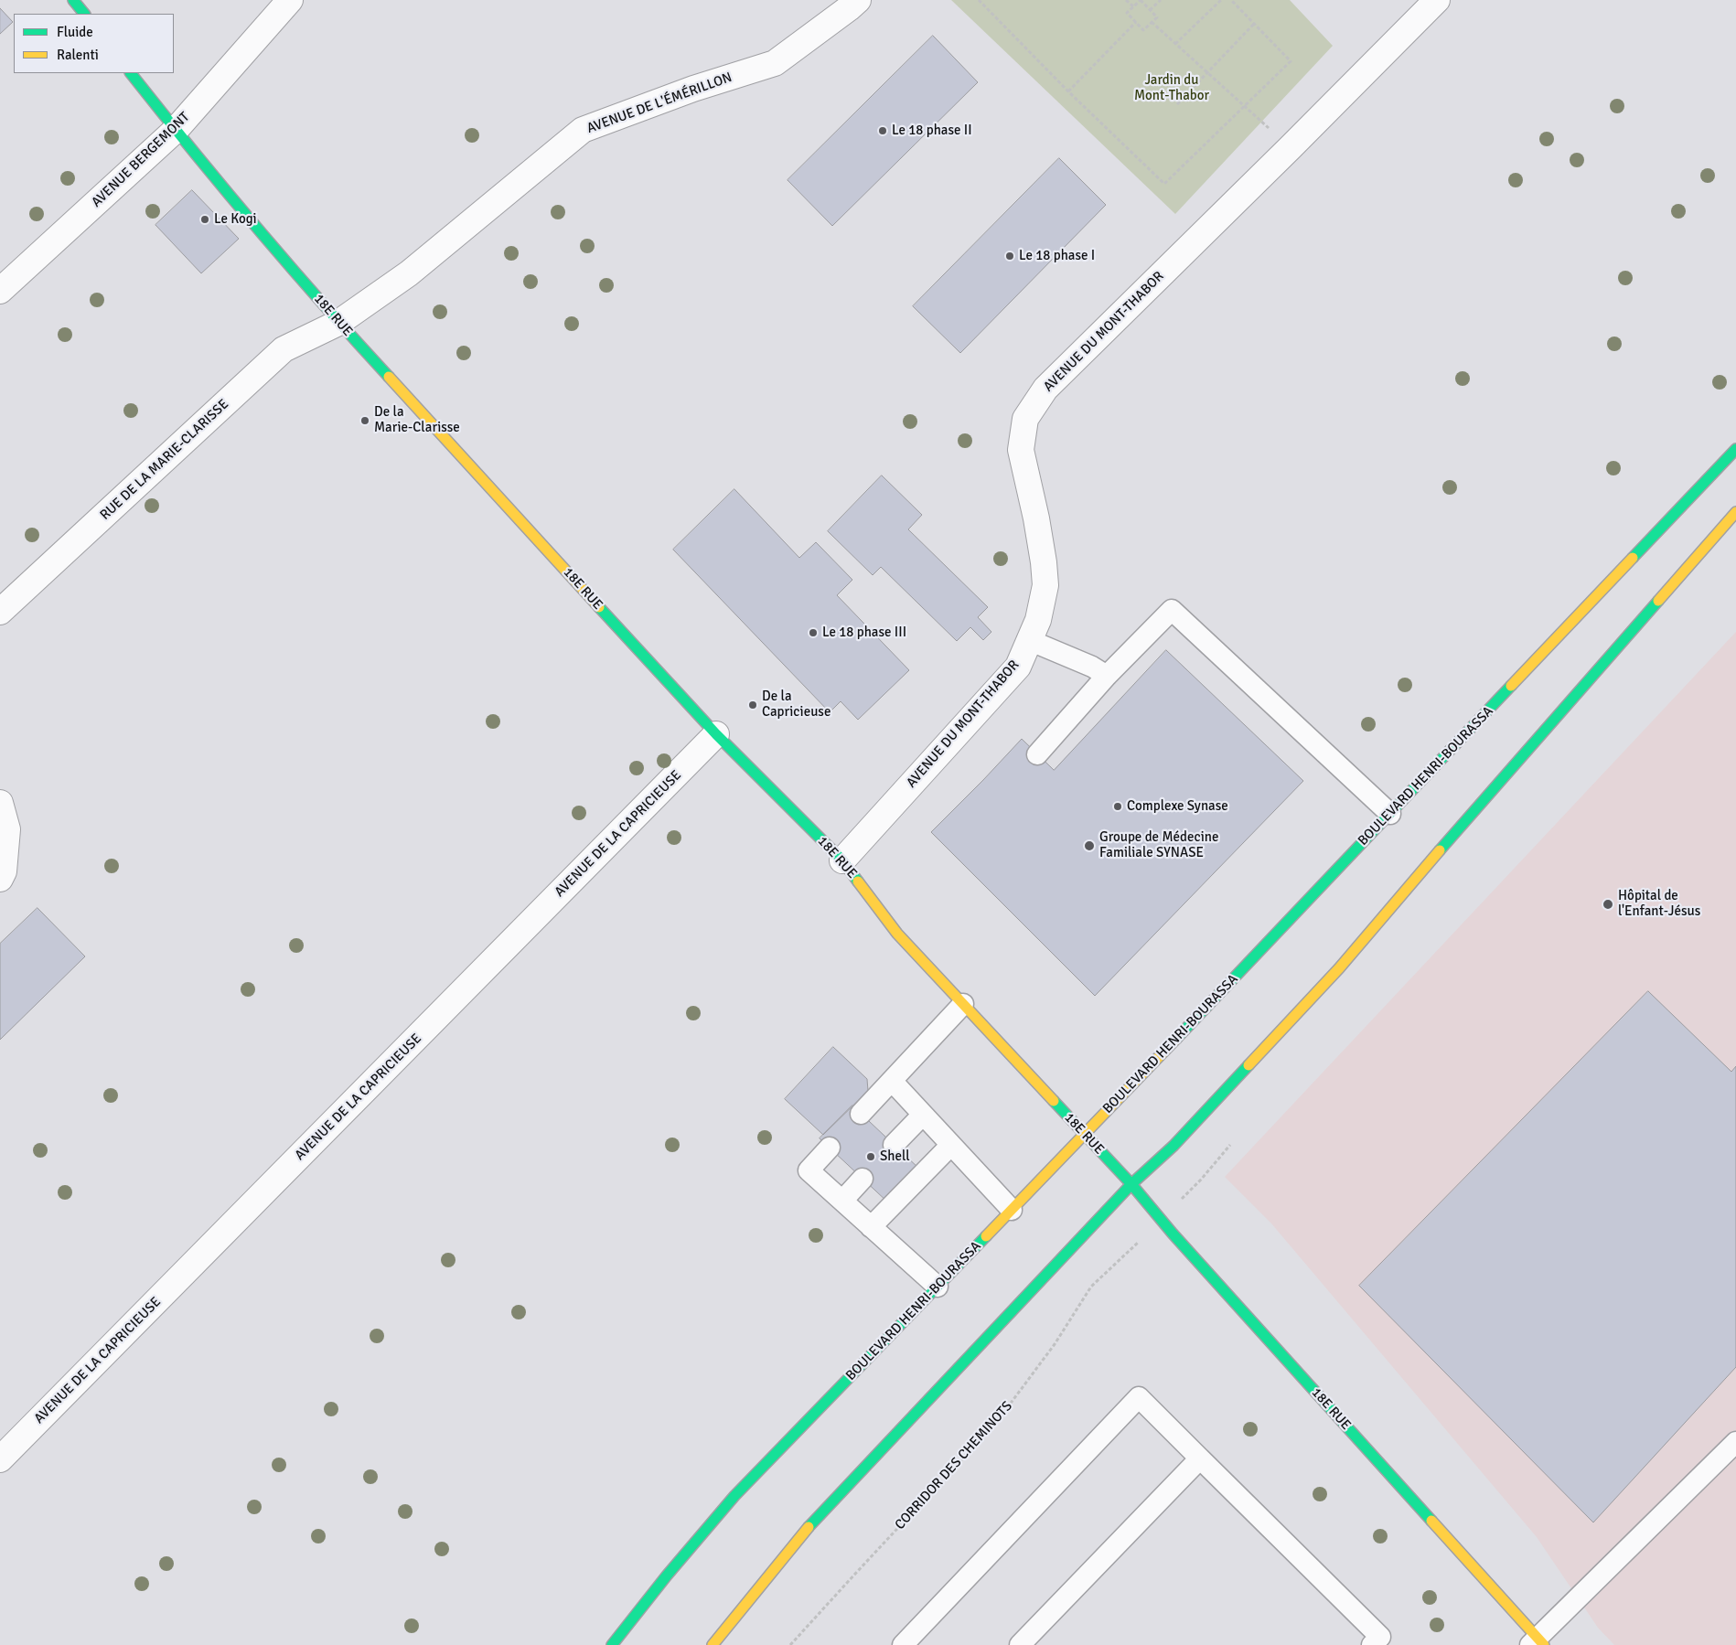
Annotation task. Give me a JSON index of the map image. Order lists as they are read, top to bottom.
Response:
{
  "streets": {
    "main road": ["18E RUE", "BOULEVARD HENRI-BOURASSA"],
    "street": [
      "AVENUE DE L'ÉMÉRILLON",
      "AVENUE BERGEMONT",
      "AVENUE DU MONT-THABOR",
      "RUE DE LA MARIE-CLARISSE",
      "AVENUE DE LA CAPRICIEUSE"
    ],
    "path": ["CORRIDOR DES CHEMINOTS"]
  },
  "crossings": [
    ["AVENUE DE L'ÉMÉRILLON", "18E RUE"],
    ["AVENUE DE L'ÉMÉRILLON", "RUE DE LA MARIE-CLARISSE"],
    ["AVENUE BERGEMONT", "18E RUE"],
    ["18E RUE", "AVENUE DU MONT-THABOR"],
    ["18E RUE", "RUE DE LA MARIE-CLARISSE"],
    ["18E RUE", "BOULEVARD HENRI-BOURASSA"],
    ["18E RUE", "AVENUE DE LA CAPRICIEUSE"]
  ],
  "parks": ["Jardin du Mont-Thabor"],
  "places": [
    "Le 18 phase II",
    "Le Kogi",
    "Le 18 phase I",
    "De la Marie-Clarisse",
    "Le 18 phase III",
    "De la Capricieuse",
    "Complexe Synase",
    "Groupe de Médecine Familiale SYNASE",
    "Hôpital de l'Enfant-Jésus",
    "Shell"
  ],
  "legend": ["Fluide", "Ralenti"]
}
